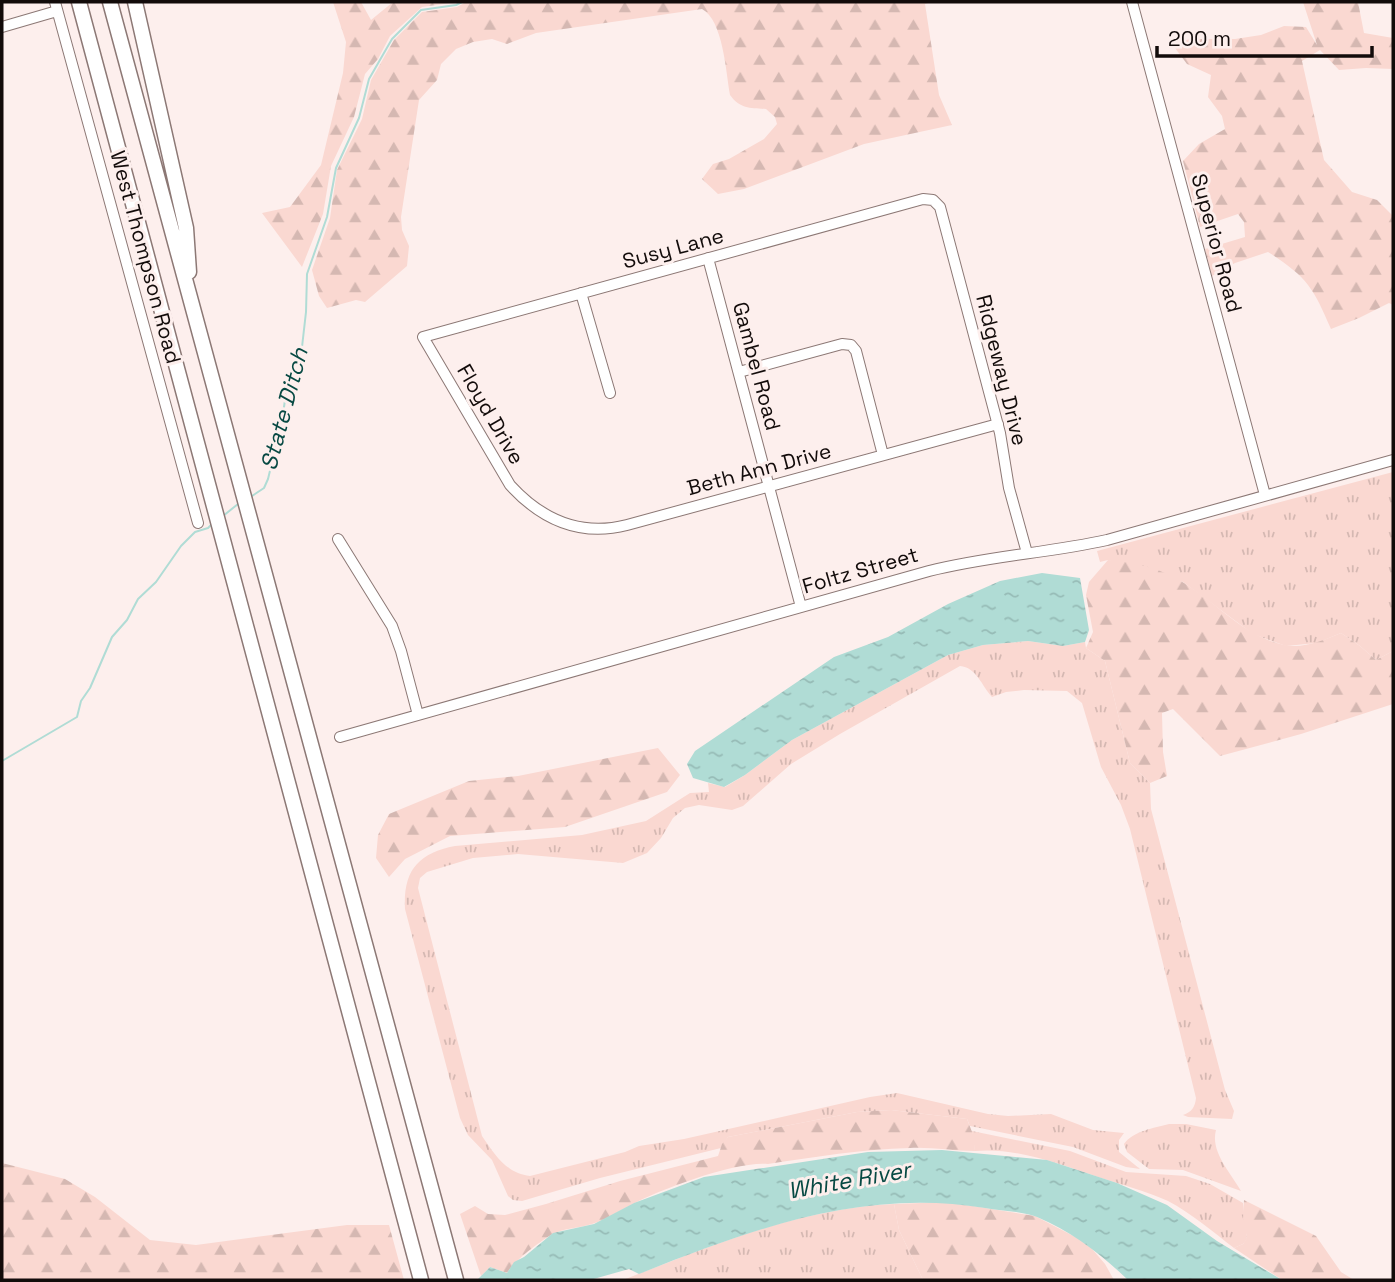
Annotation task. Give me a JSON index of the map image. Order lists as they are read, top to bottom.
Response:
{
  "streets": {
    "street": [
      "Superior Road",
      "Susy Lane",
      "West Thompson Road",
      "Gambel Road",
      "Ridgeway Drive",
      "Floyd Drive",
      "Beth Ann Drive",
      "Foltz Street"
    ]
  },
  "crossings": [
    ["Superior Road", "Foltz Street"],
    ["Susy Lane", "Gambel Road"],
    ["Susy Lane", "Ridgeway Drive"],
    ["Susy Lane", "Floyd Drive"],
    ["Gambel Road", "Beth Ann Drive"],
    ["Gambel Road", "Foltz Street"],
    ["Ridgeway Drive", "Beth Ann Drive"],
    ["Ridgeway Drive", "Foltz Street"],
    ["Floyd Drive", "Beth Ann Drive"]
  ],
  "water": ["State Ditch", "White River"],
  "scale_bar": "200 m"
}
